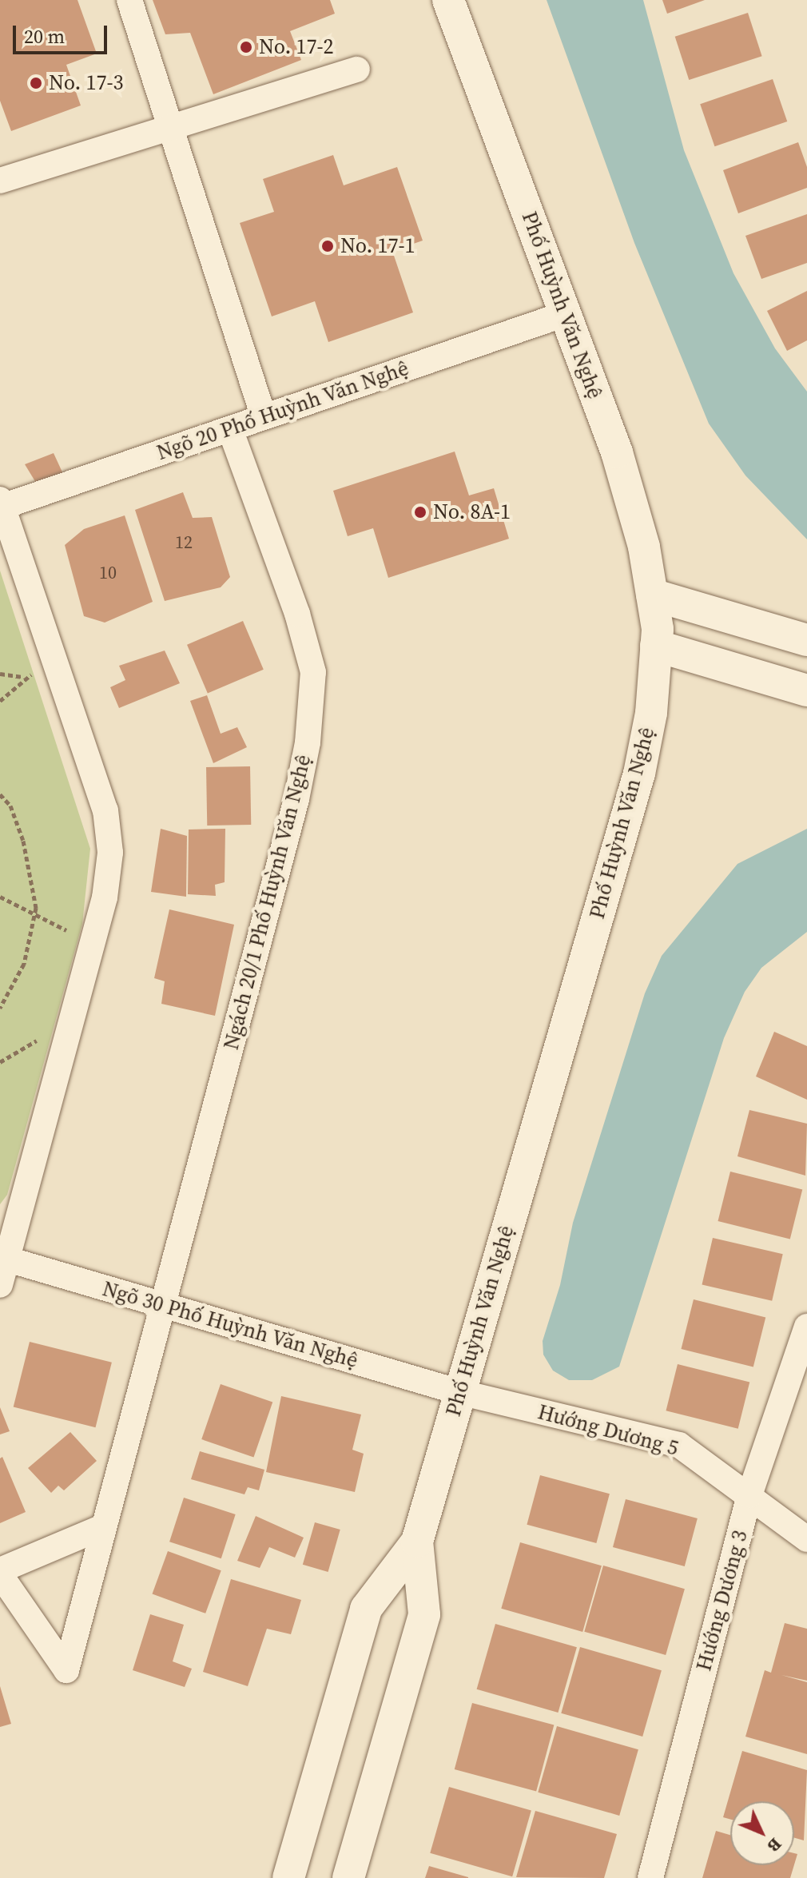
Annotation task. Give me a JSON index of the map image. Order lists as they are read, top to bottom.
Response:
{
  "streets": {
    "street": [
      "Phố Huỳnh Văn Nghệ",
      "Ngõ 20 Phố Huỳnh Văn Nghệ",
      "Ngách 20/1 Phố Huỳnh Văn Nghệ",
      "Ngõ 30 Phố Huỳnh Văn Nghệ",
      "Hướng Dương 5",
      "Hướng Dương 3"
    ]
  },
  "crossings": [
    ["Phố Huỳnh Văn Nghệ", "Ngõ 20 Phố Huỳnh Văn Nghệ"],
    ["Phố Huỳnh Văn Nghệ", "Ngõ 30 Phố Huỳnh Văn Nghệ"],
    ["Phố Huỳnh Văn Nghệ", "Hướng Dương 5"],
    ["Ngõ 20 Phố Huỳnh Văn Nghệ", "Ngách 20/1 Phố Huỳnh Văn Nghệ"],
    ["Ngách 20/1 Phố Huỳnh Văn Nghệ", "Ngõ 30 Phố Huỳnh Văn Nghệ"],
    ["Ngõ 30 Phố Huỳnh Văn Nghệ", "Hướng Dương 5"],
    ["Hướng Dương 5", "Hướng Dương 3"]
  ],
  "places": [
    "No. 17-2",
    "No. 17-3",
    "No. 17-1",
    "No. 8A-1"
  ],
  "house_numbers": ["12", "10"],
  "scale_bar": "20 m",
  "north": "bottom right"
}
